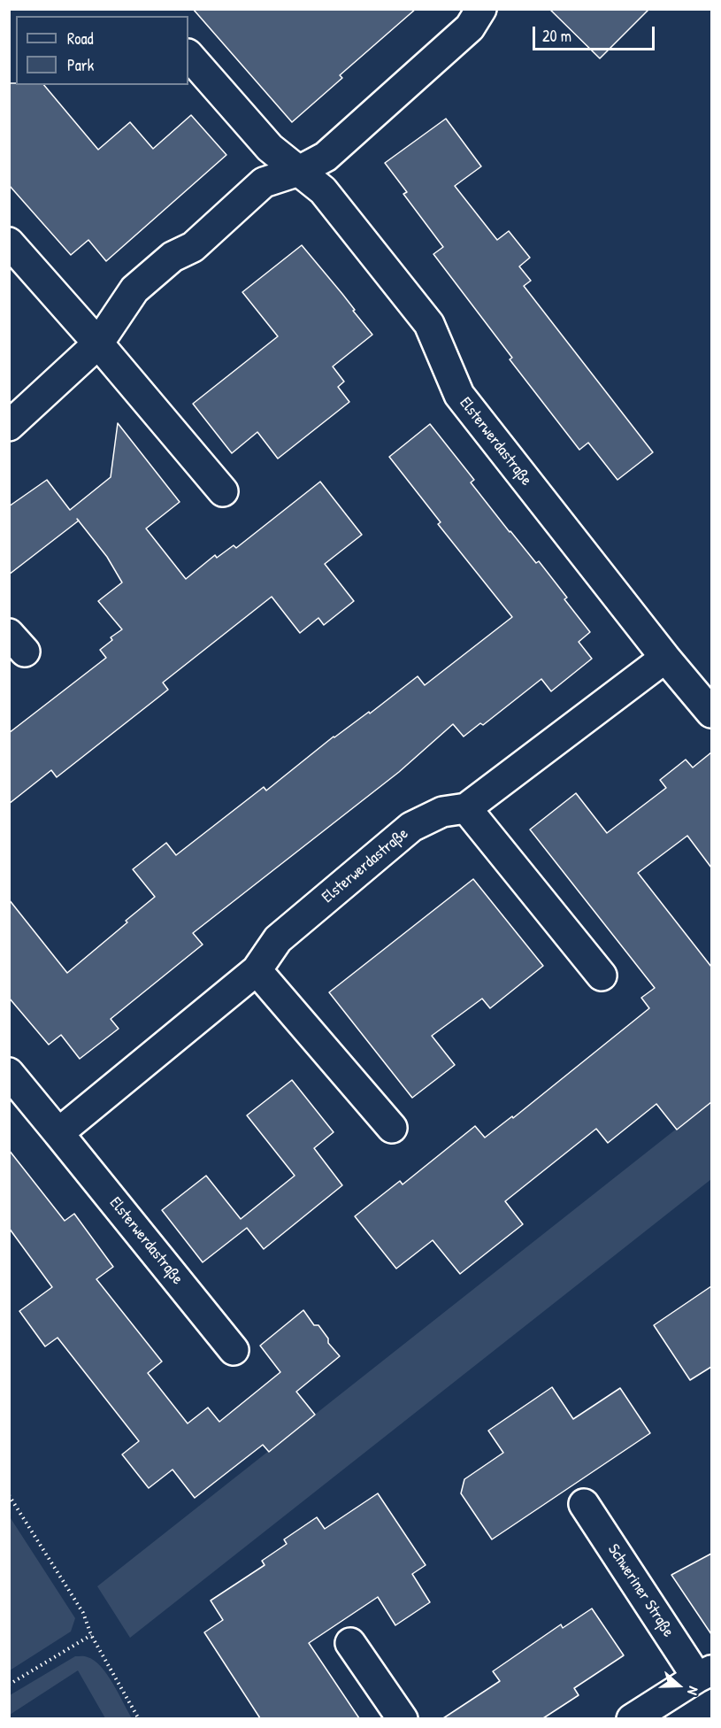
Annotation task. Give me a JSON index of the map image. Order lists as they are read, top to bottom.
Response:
{
  "streets": {
    "street": ["Elsterwerdastraße", "Schweriner Straße"]
  },
  "legend": ["Road", "Park"],
  "scale_bar": "20 m",
  "north": "right"
}
